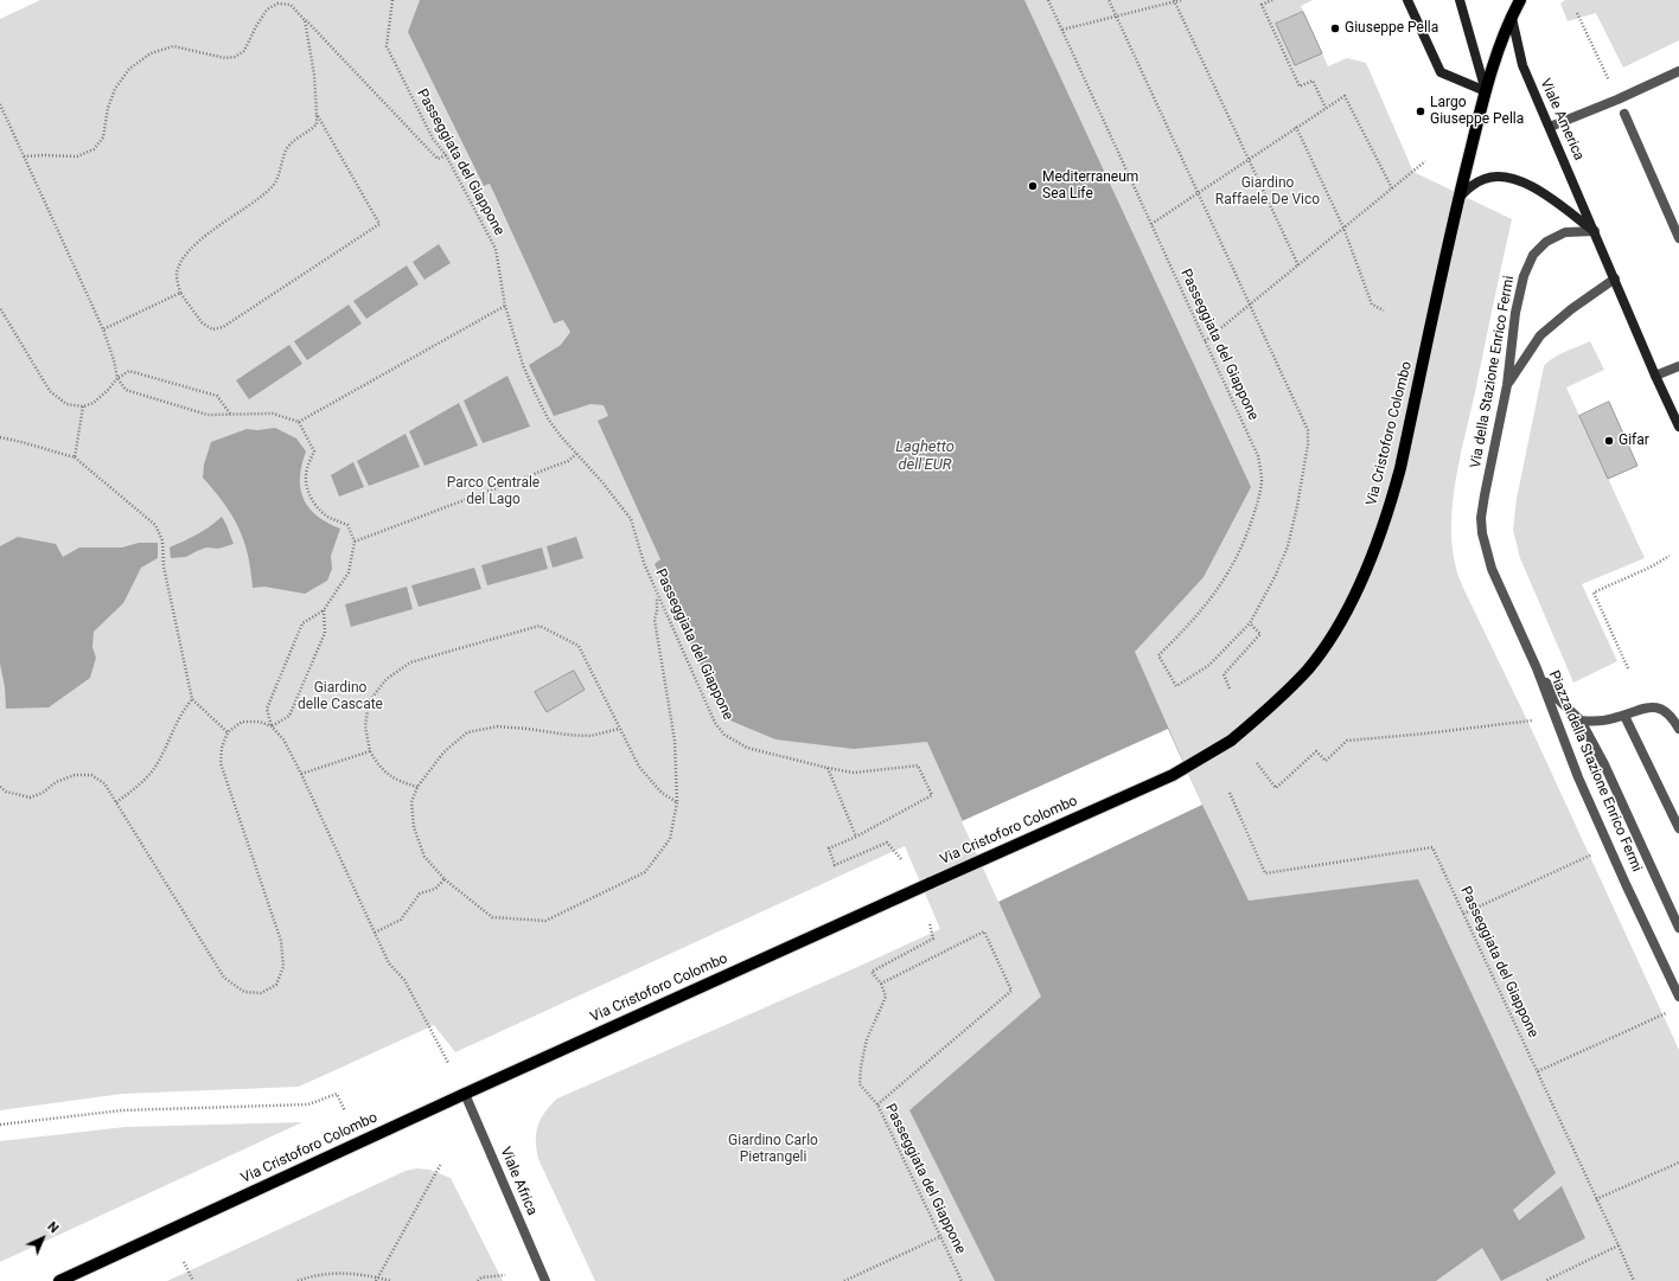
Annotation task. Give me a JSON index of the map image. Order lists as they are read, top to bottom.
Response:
{
  "streets": {
    "main road": ["Via Cristoforo Colombo"],
    "street": [
      "Viale America",
      "Via della Stazione Enrico Fermi",
      "Piazza della Stazione Enrico Fermi",
      "Viale Africa"
    ],
    "path": ["Passeggiata del Giappone"]
  },
  "crossings": [
    ["Viale America", "Via della Stazione Enrico Fermi"],
    ["Viale America", "Via Cristoforo Colombo"],
    ["Via della Stazione Enrico Fermi", "Piazza della Stazione Enrico Fermi"],
    ["Via Cristoforo Colombo", "Viale Africa"]
  ],
  "water": ["Laghetto dell'EUR"],
  "parks": [
    "Giardino Raffaele De Vico",
    "Parco Centrale del Lago",
    "Giardino delle Cascate",
    "Giardino Carlo Pietrangeli"
  ],
  "places": [
    "Giuseppe Pella",
    "Largo Giuseppe Pella",
    "Mediterraneum Sea Life",
    "Gifar"
  ],
  "north": "top right"
}
